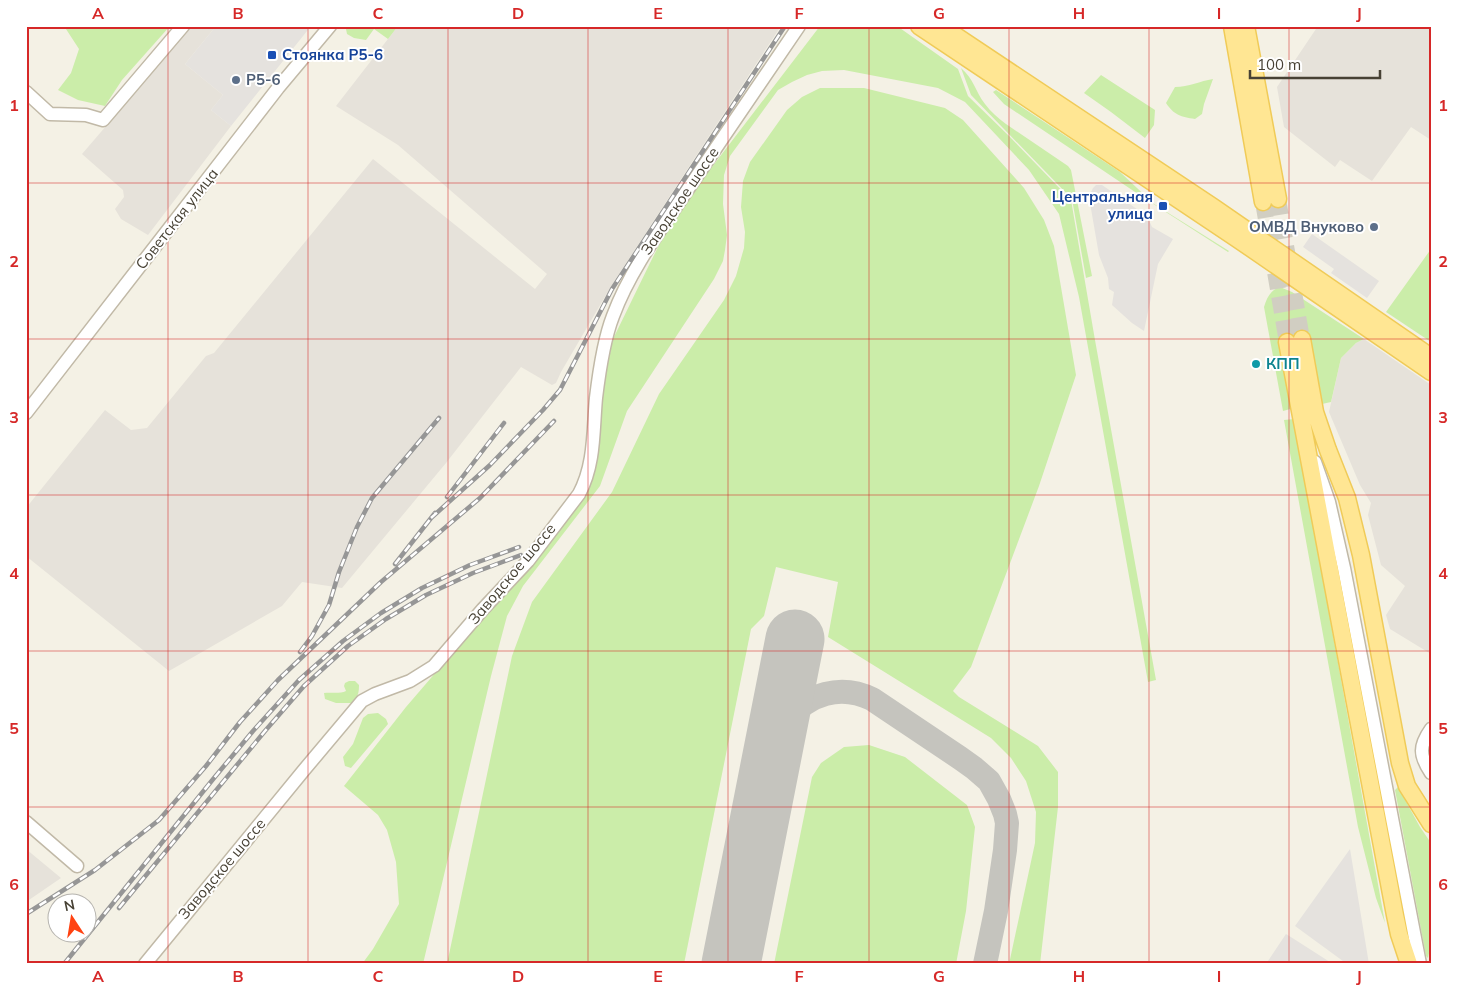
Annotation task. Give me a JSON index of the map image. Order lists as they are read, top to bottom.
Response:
{
  "streets": {
    "street": ["Заводское шоссе", "Советская улица"]
  },
  "places": {
    "transit": ["Стоянка Р5-6", "Центральная улица"],
    "other": ["Р5-6", "ОМВД Внуково", "КПП"]
  },
  "scale_bar": "100 m",
  "north": "top",
  "grid": {
    "columns": [
      "A",
      "B",
      "C",
      "D",
      "E",
      "F",
      "G",
      "H",
      "I",
      "J"
    ],
    "rows": [
      "1",
      "2",
      "3",
      "4",
      "5",
      "6"
    ]
  }
}
